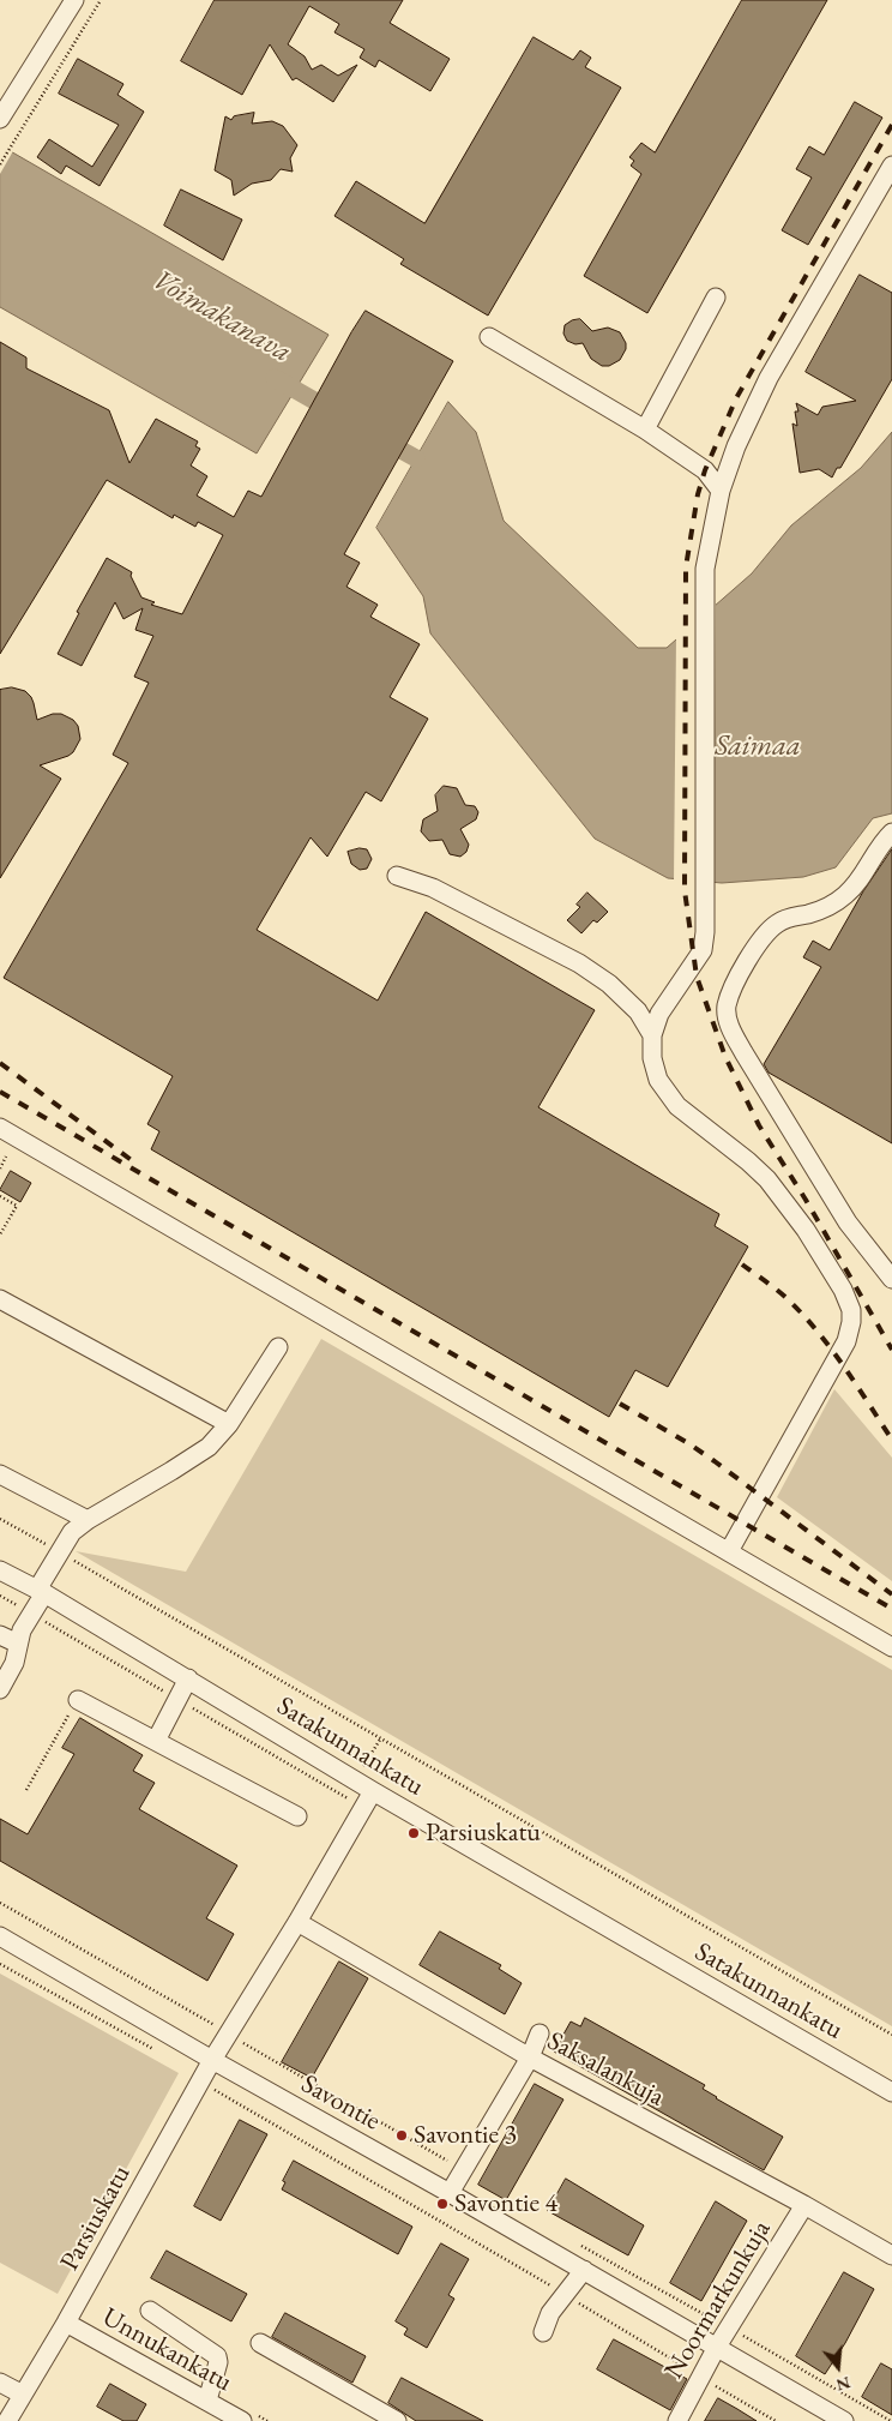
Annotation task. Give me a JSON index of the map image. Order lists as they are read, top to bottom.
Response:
{
  "streets": {
    "street": [
      "Satakunnankatu",
      "Saksalankuja",
      "Savontie",
      "Parsiuskatu",
      "Noormarkunkuja",
      "Unnukankatu"
    ]
  },
  "crossings": [
    ["Satakunnankatu", "Parsiuskatu"],
    ["Saksalankuja", "Parsiuskatu"],
    ["Saksalankuja", "Noormarkunkuja"],
    ["Savontie", "Parsiuskatu"],
    ["Savontie", "Noormarkunkuja"],
    ["Parsiuskatu", "Unnukankatu"]
  ],
  "water": ["Voimakanava", "Saimaa"],
  "places": ["Parsiuskatu", "Savontie 3", "Savontie 4"],
  "north": "bottom"
}
